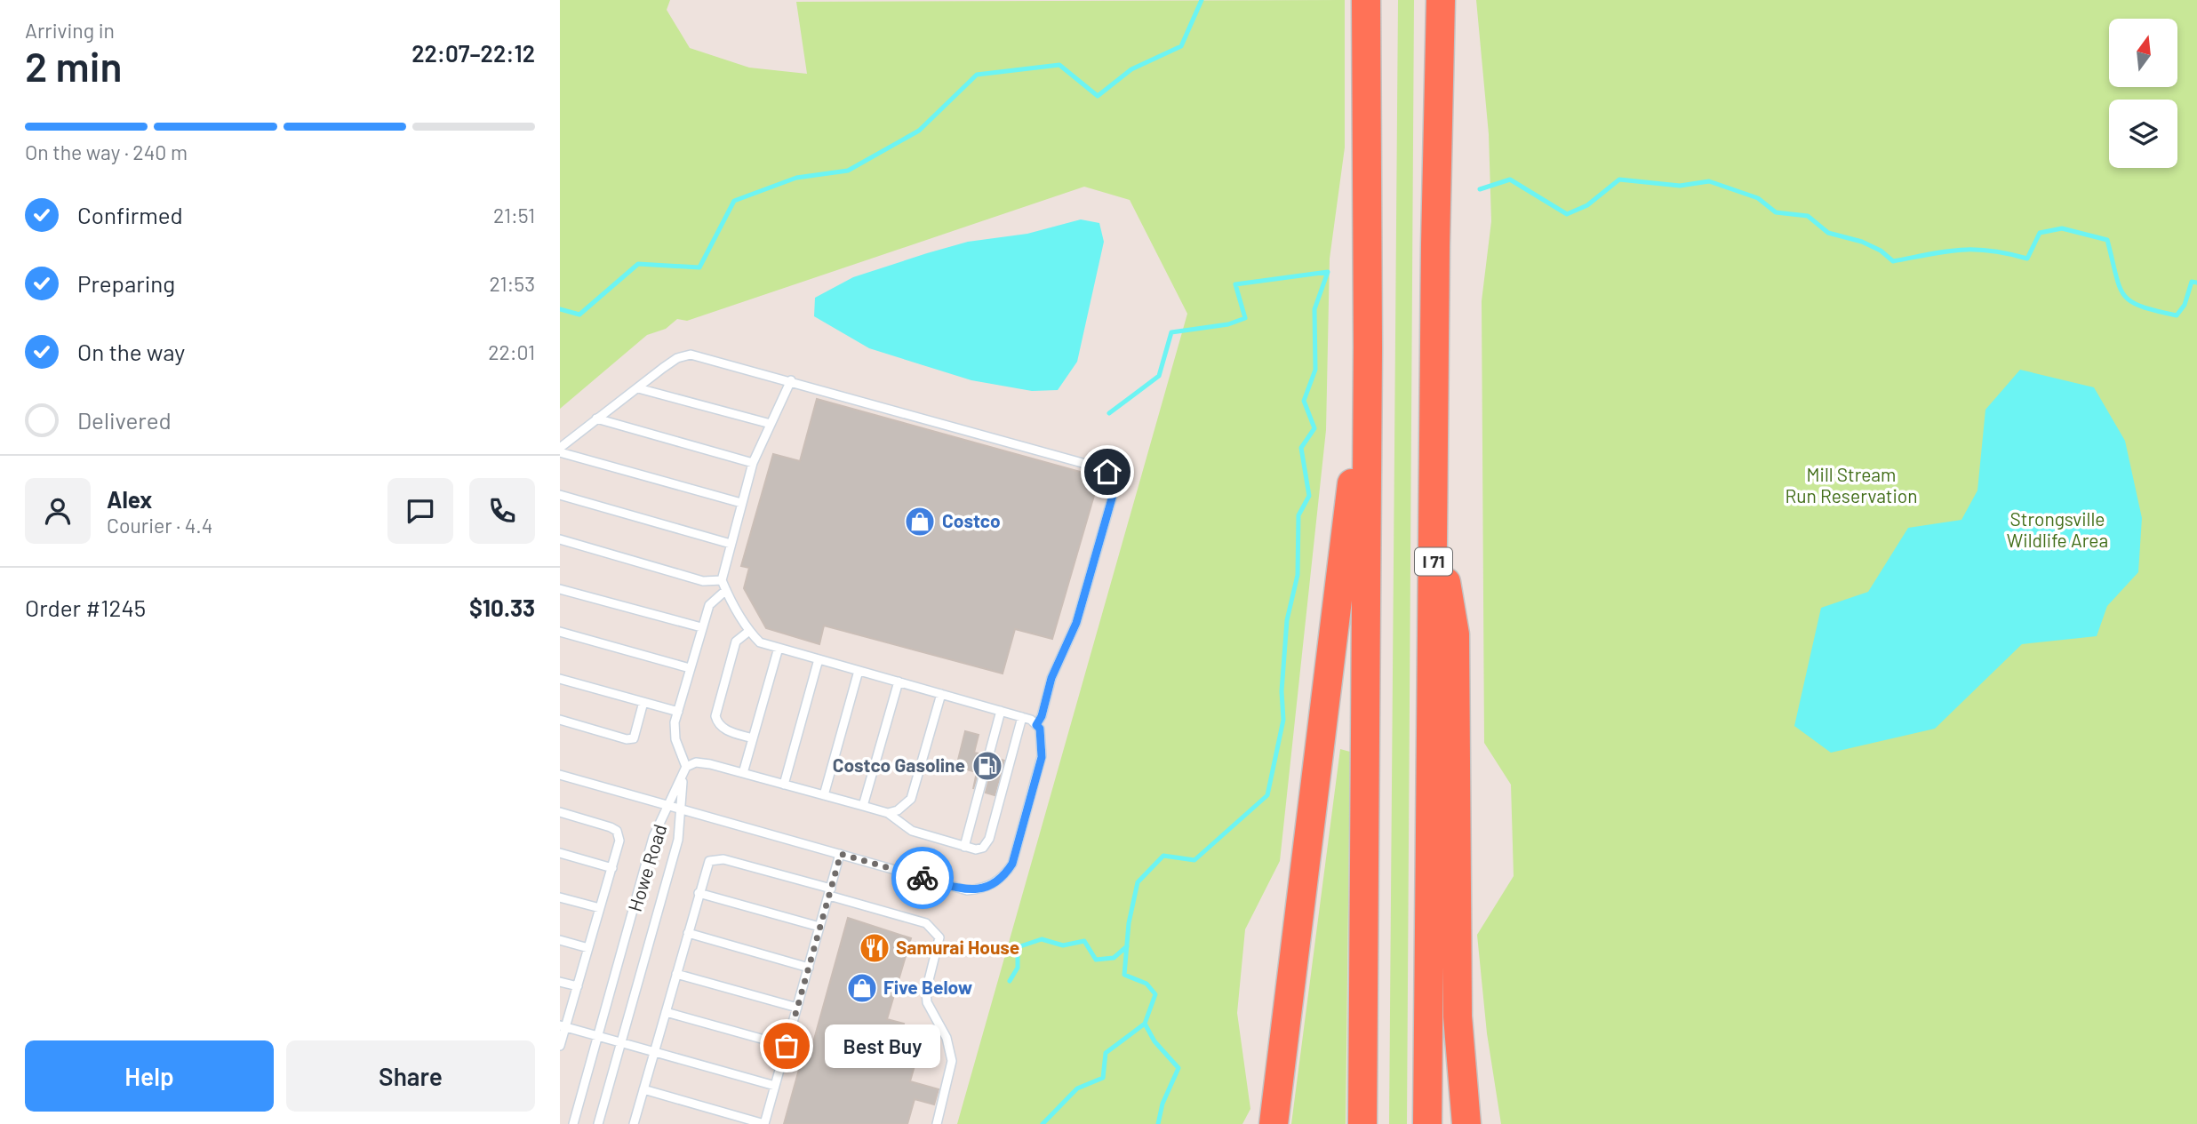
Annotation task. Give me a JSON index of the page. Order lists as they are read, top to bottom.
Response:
{
  "streets": {
    "highway": ["I 71"],
    "lane": ["Howe Road"]
  },
  "parks": ["Mill Stream Run Reservation", "Strongsville Wildlife Area"],
  "places": {
    "shop": ["Costco", "Five Below"],
    "fuel station": ["Costco Gasoline"],
    "restaurant": ["Samurai House"],
    "other": ["Best Buy"]
  },
  "north": "top",
  "page": {
    "heading": ["2 min", "Arriving in", "22:07–22:12"],
    "panel": [
      "Alex",
      "Courier · 4.4",
      "Order #1245",
      "$10.33"
    ],
    "bar": "On the way · 240 m",
    "list": [
      ["Confirmed", "21:51"],
      ["Preparing", "21:53"],
      ["On the way", "22:01"],
      "Delivered"
    ],
    "bubble": "Best Buy",
    "buttons": ["Help", "Share"]
  }
}
